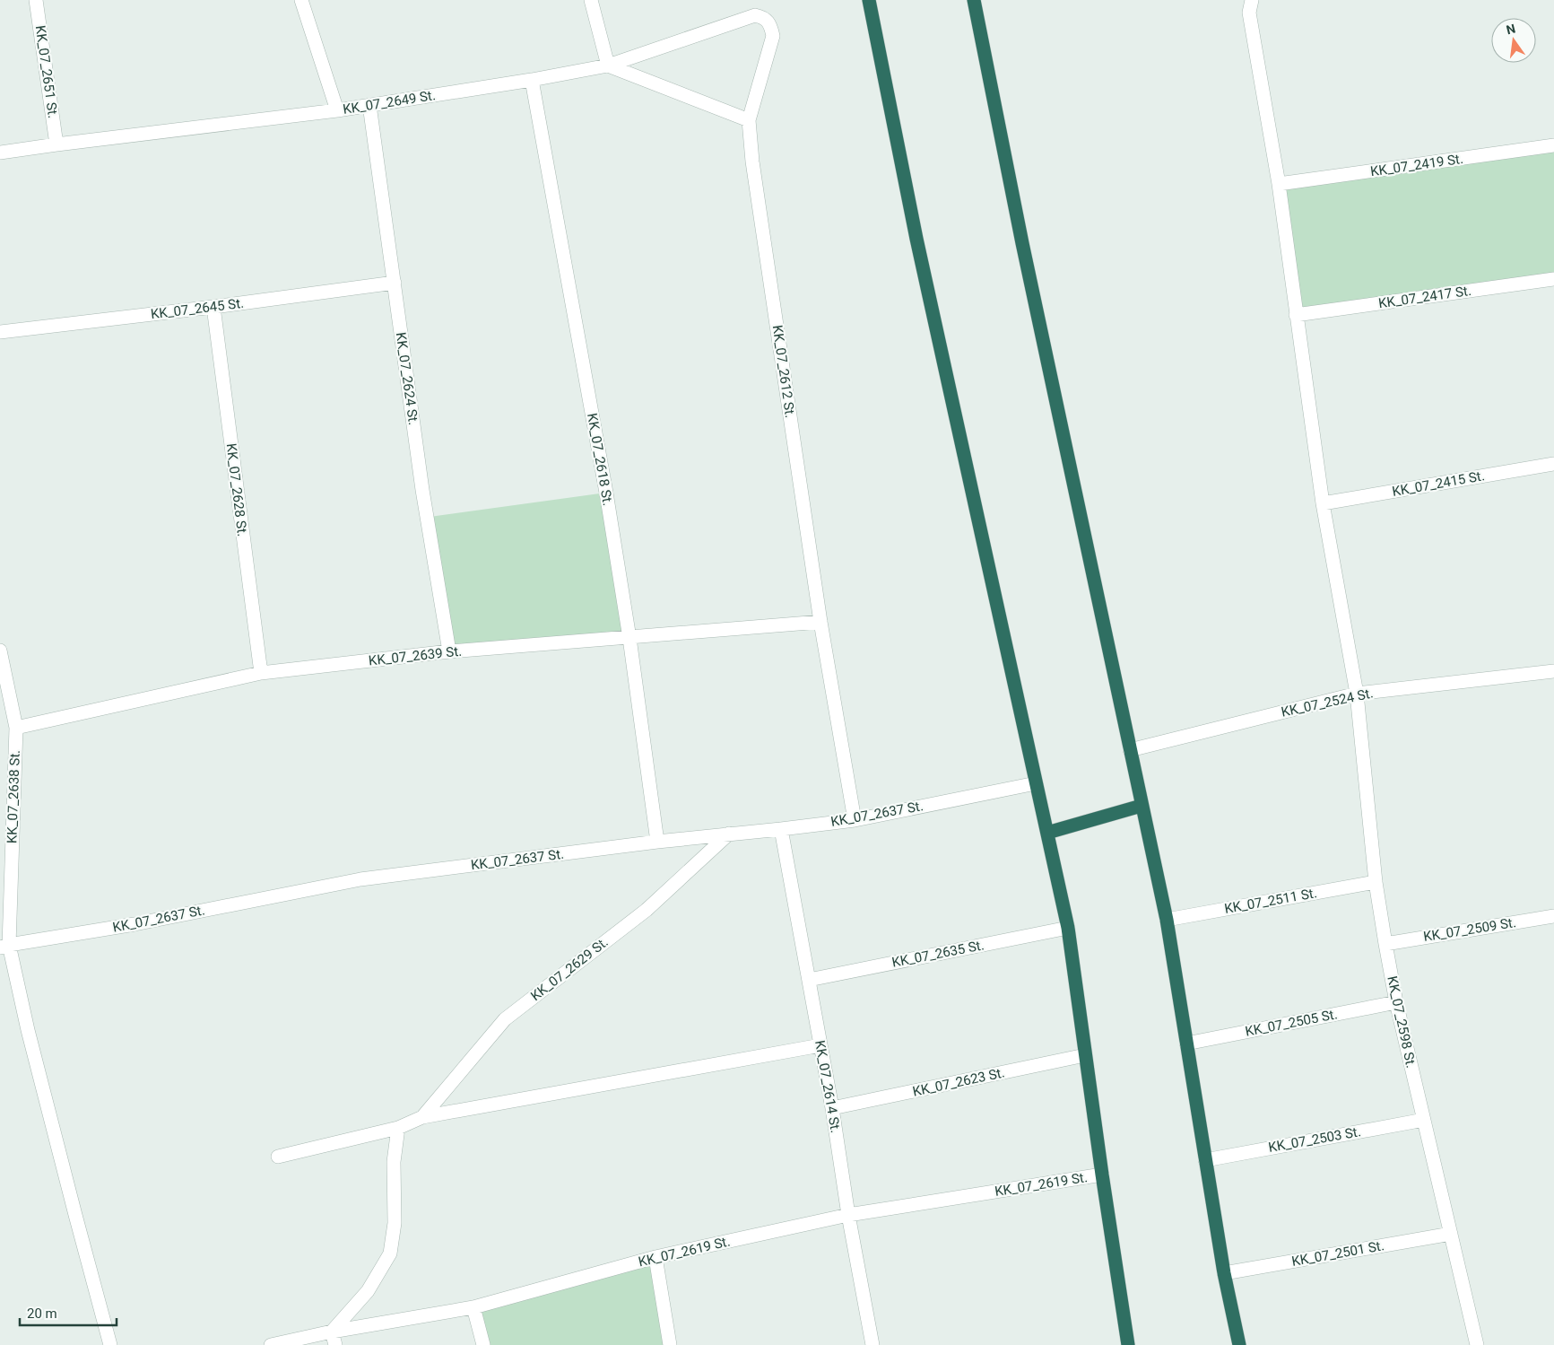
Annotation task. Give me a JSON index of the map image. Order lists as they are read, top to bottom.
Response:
{
  "streets": {
    "street": [
      "KK_07_2651 St.",
      "KK_07_2649 St.",
      "KK_07_2419 St.",
      "KK_07_2417 St.",
      "KK_07_2645 St.",
      "KK_07_2612 St.",
      "KK_07_2624 St.",
      "KK_07_2618 St.",
      "KK_07_2415 St.",
      "KK_07_2628 St.",
      "KK_07_2639 St.",
      "KK_07_2524 St.",
      "KK_07_2638 St.",
      "KK_07_2637 St.",
      "KK_07_2511 St.",
      "KK_07_2509 St.",
      "KK_07_2635 St.",
      "KK_07_2629 St.",
      "KK_07_2598 St.",
      "KK_07_2505 St.",
      "KK_07_2623 St.",
      "KK_07_2614 St.",
      "KK_07_2503 St.",
      "KK_07_2619 St.",
      "KK_07_2501 St."
    ]
  },
  "crossings": [
    ["KK_07_2651 St.", "KK_07_2649 St."],
    ["KK_07_2649 St.", "KK_07_2612 St."],
    ["KK_07_2649 St.", "KK_07_2624 St."],
    ["KK_07_2649 St.", "KK_07_2618 St."],
    ["KK_07_2419 St.", "KK_07_2598 St."],
    ["KK_07_2417 St.", "KK_07_2598 St."],
    ["KK_07_2645 St.", "KK_07_2624 St."],
    ["KK_07_2645 St.", "KK_07_2628 St."],
    ["KK_07_2612 St.", "KK_07_2639 St."],
    ["KK_07_2612 St.", "KK_07_2637 St."],
    ["KK_07_2624 St.", "KK_07_2639 St."],
    ["KK_07_2618 St.", "KK_07_2639 St."],
    ["KK_07_2618 St.", "KK_07_2637 St."],
    ["KK_07_2415 St.", "KK_07_2598 St."],
    ["KK_07_2628 St.", "KK_07_2639 St."],
    ["KK_07_2639 St.", "KK_07_2638 St."],
    ["KK_07_2524 St.", "KK_07_2598 St."],
    ["KK_07_2638 St.", "KK_07_2637 St."],
    ["KK_07_2637 St.", "KK_07_2629 St."],
    ["KK_07_2637 St.", "KK_07_2614 St."],
    ["KK_07_2511 St.", "KK_07_2598 St."],
    ["KK_07_2509 St.", "KK_07_2598 St."],
    ["KK_07_2635 St.", "KK_07_2614 St."],
    ["KK_07_2598 St.", "KK_07_2505 St."],
    ["KK_07_2598 St.", "KK_07_2503 St."],
    ["KK_07_2598 St.", "KK_07_2501 St."],
    ["KK_07_2623 St.", "KK_07_2614 St."],
    ["KK_07_2614 St.", "KK_07_2619 St."]
  ],
  "scale_bar": "20 m",
  "north": "top"
}
